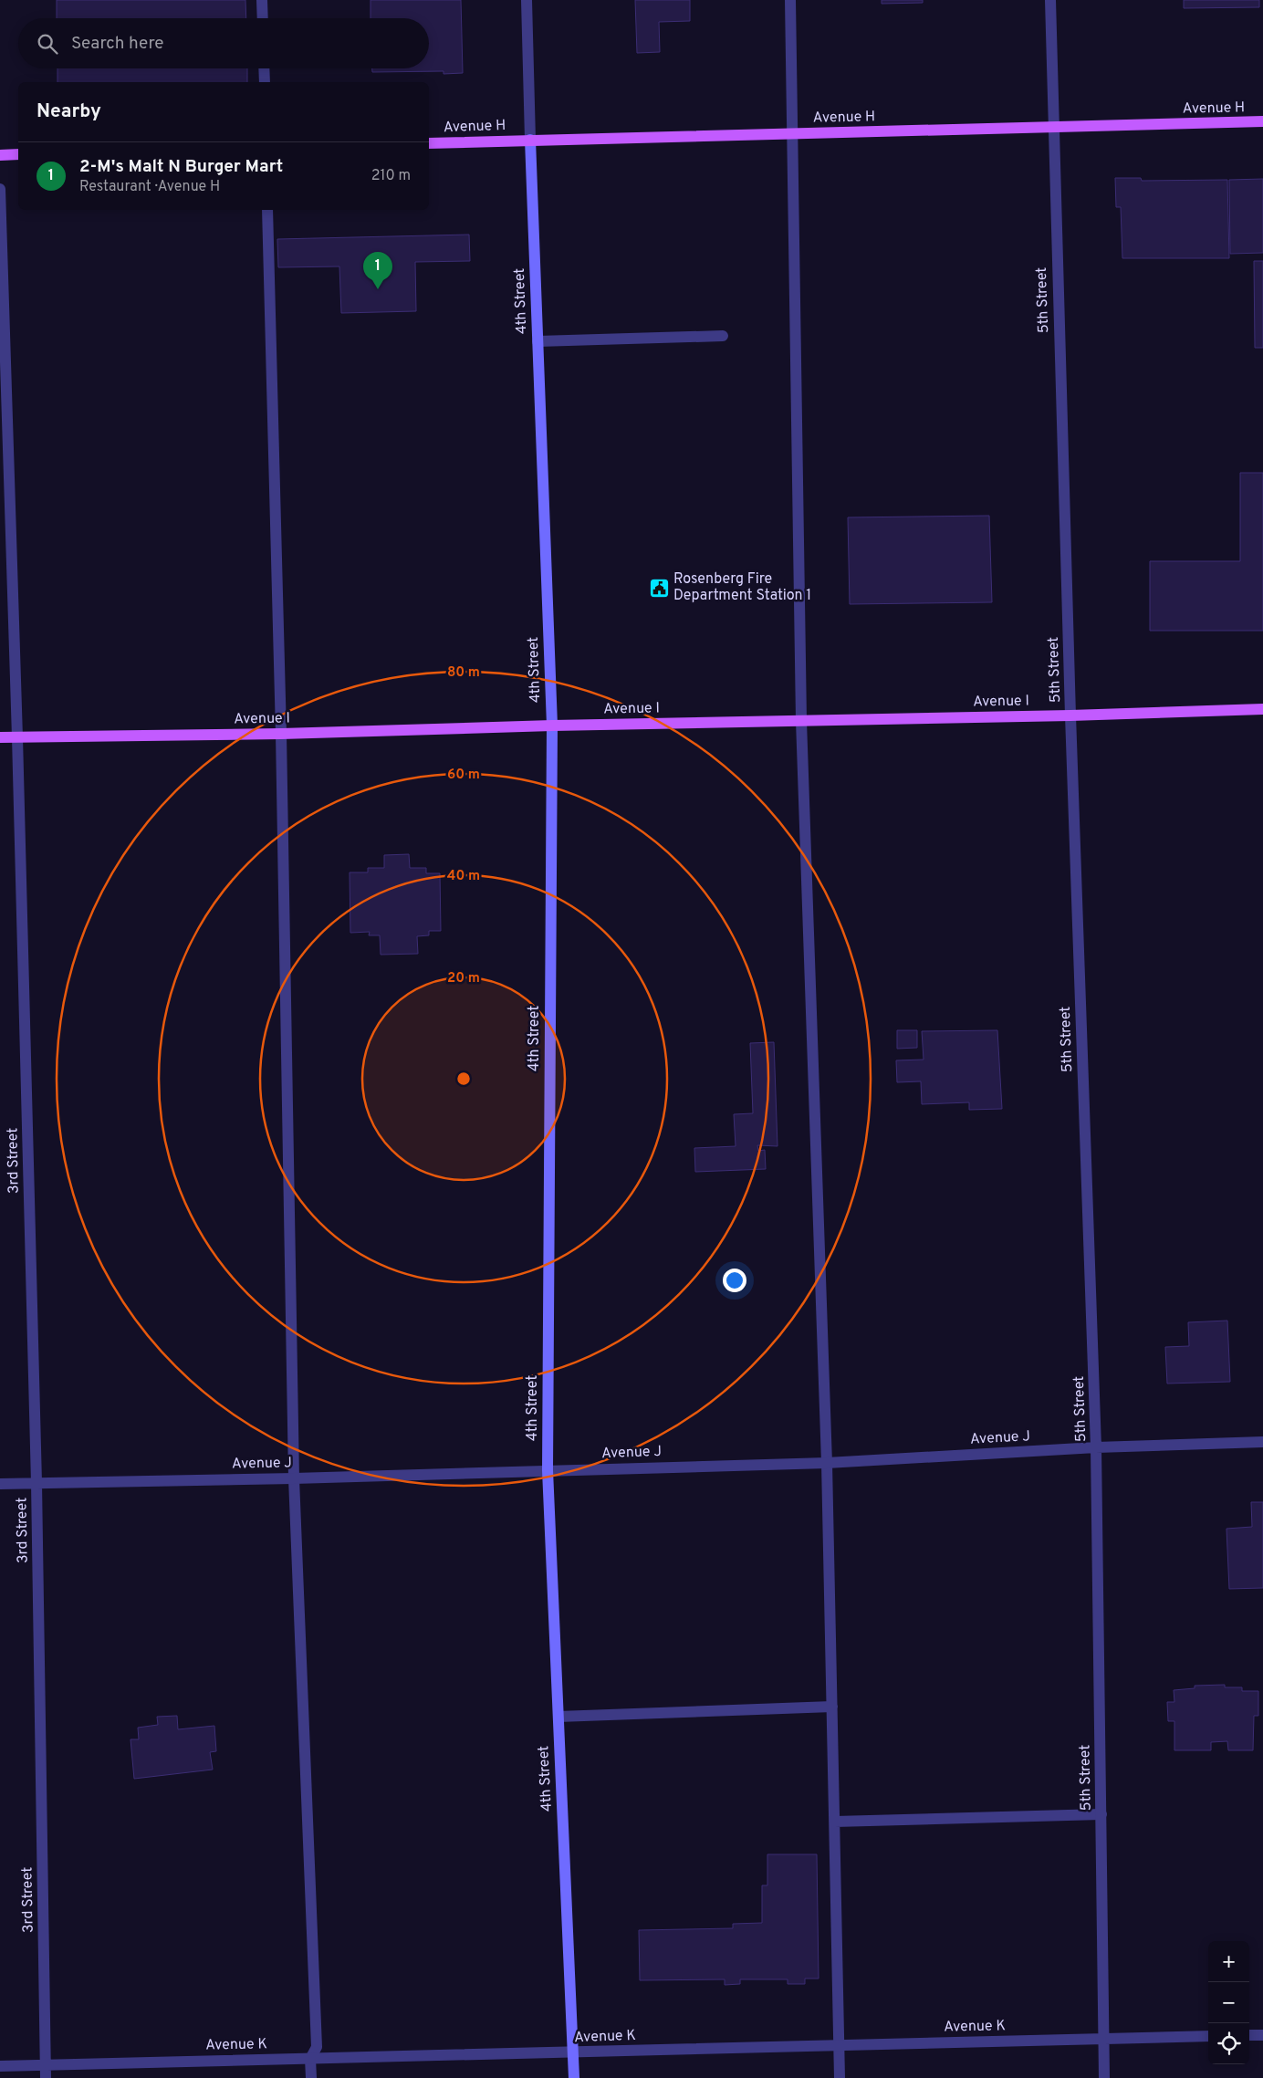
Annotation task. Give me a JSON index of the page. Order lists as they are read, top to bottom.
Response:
{
  "streets": {
    "main road": ["Avenue H", "Avenue I"],
    "street": [
      "5th Street",
      "4th Street",
      "3rd Street",
      "Avenue J",
      "Avenue K"
    ]
  },
  "crossings": [
    ["Avenue H", "5th Street"],
    ["Avenue H", "4th Street"],
    ["5th Street", "Avenue I"],
    ["5th Street", "Avenue J"],
    ["5th Street", "Avenue K"],
    ["4th Street", "Avenue I"],
    ["4th Street", "Avenue J"],
    ["4th Street", "Avenue K"],
    ["Avenue I", "3rd Street"],
    ["3rd Street", "Avenue J"],
    ["3rd Street", "Avenue K"]
  ],
  "places": {
    "public building": ["Rosenberg Fire Department Station 1"]
  },
  "page": {
    "search": "Search here",
    "heading": "Nearby",
    "list": [
      {
        "mark": "1",
        "name": "2-M's Malt N Burger Mart",
        "note": "Restaurant · Avenue H",
        "value": "210 m"
      }
    ],
    "pins": "1",
    "map_buttons": ["+", "−"]
  },
  "rings": [
    "80 m",
    "60 m",
    "40 m",
    "20 m"
  ]
}
